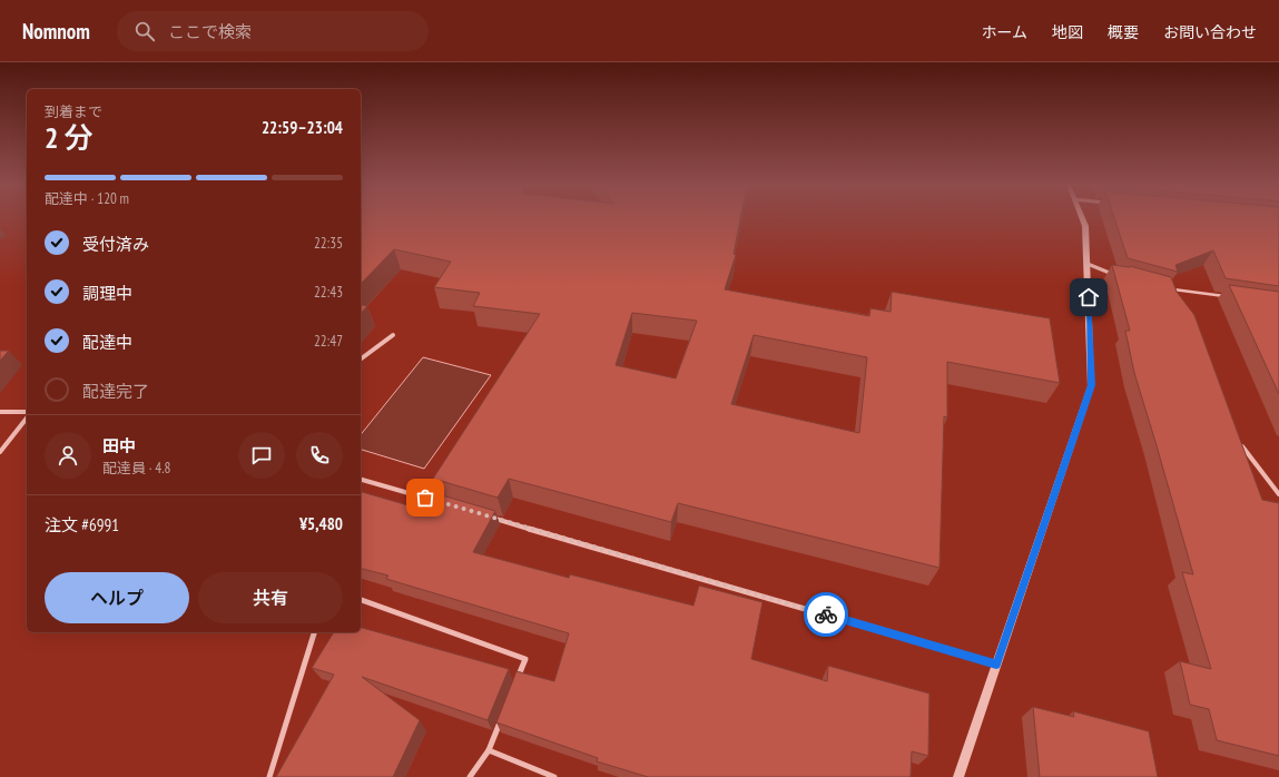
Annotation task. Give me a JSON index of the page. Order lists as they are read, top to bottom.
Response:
{
  "page": {
    "header": "Nomnom",
    "search": "ここで検索",
    "nav": [
      "ホーム",
      "地図",
      "概要",
      "お問い合わせ"
    ],
    "heading": ["2 分", "到着まで", "22:59–23:04"],
    "panel": [
      "田中",
      "配達員 · 4.8",
      "注文 #6991",
      "¥5,480"
    ],
    "bar": "配達中 · 120 m",
    "list": [
      ["受付済み", "22:35"],
      ["調理中", "22:43"],
      ["配達中", "22:47"],
      "配達完了"
    ],
    "buttons": ["ヘルプ", "共有"]
  }
}
